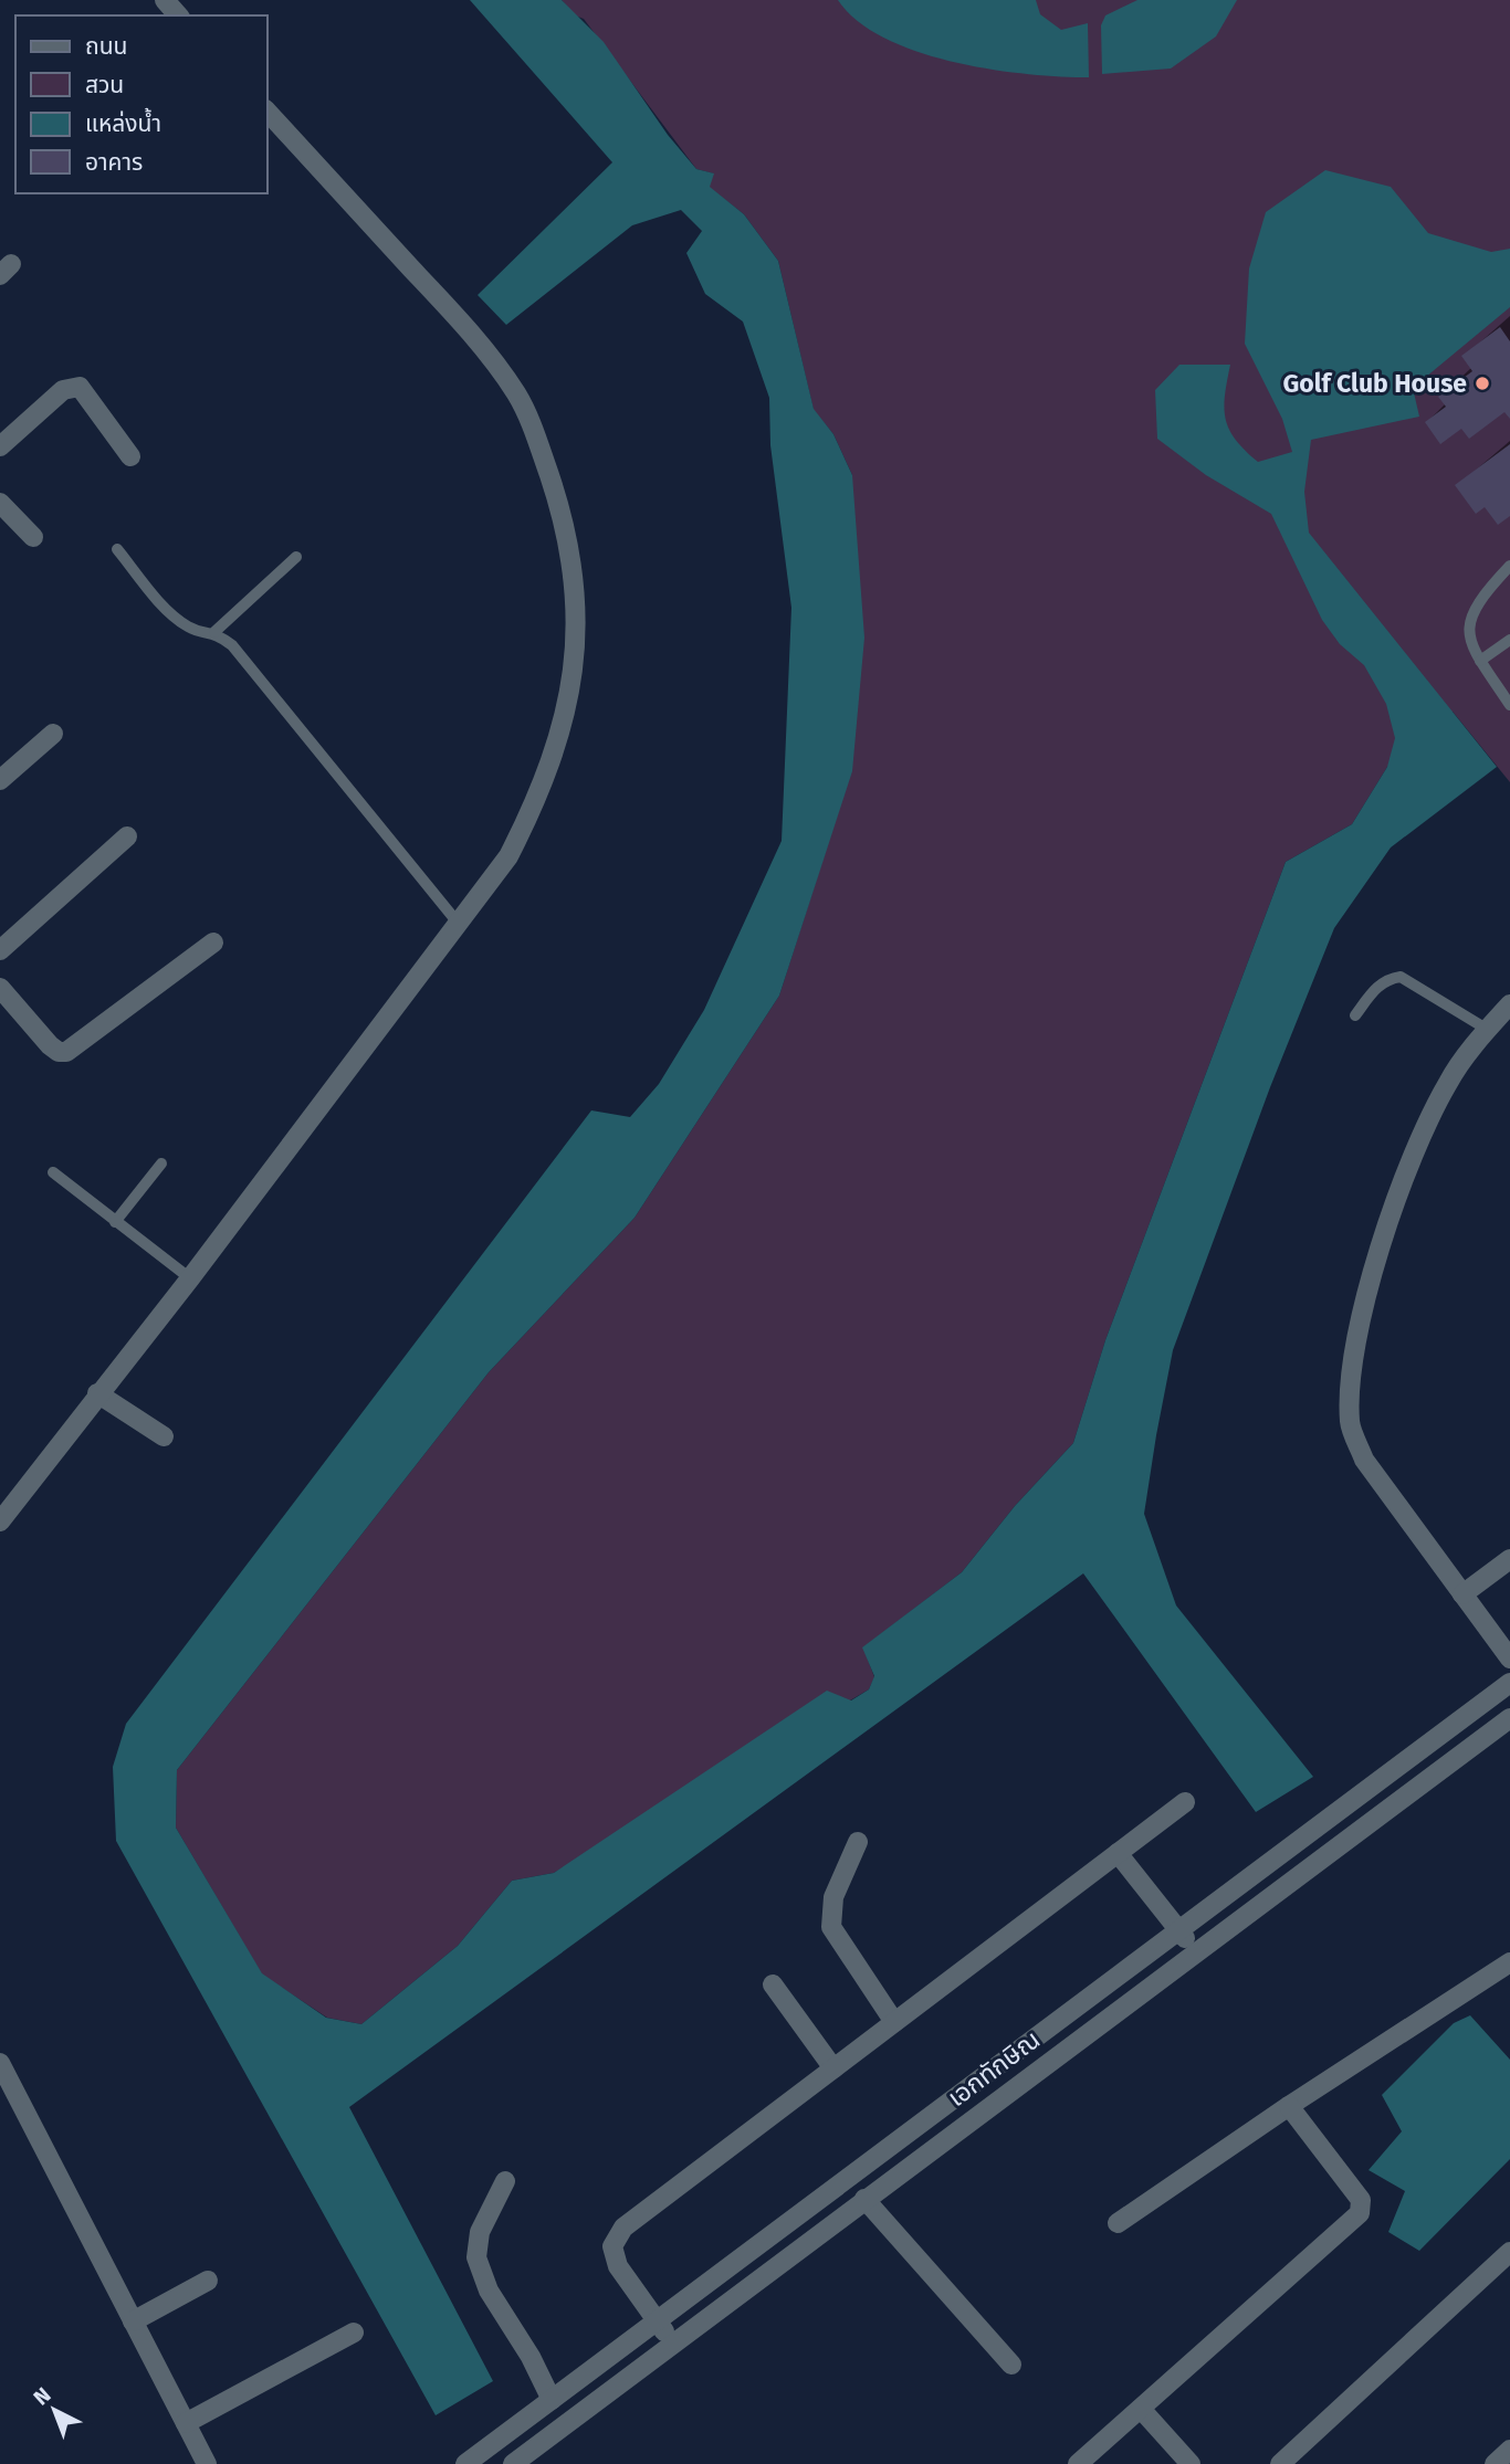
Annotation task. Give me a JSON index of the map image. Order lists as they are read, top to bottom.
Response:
{
  "streets": {
    "street": ["เอกทักษิณ"]
  },
  "places": ["Golf Club House"],
  "legend": [
    "ถนน",
    "สวน",
    "แหล่งน้ำ",
    "อาคาร"
  ],
  "north": "top left"
}
